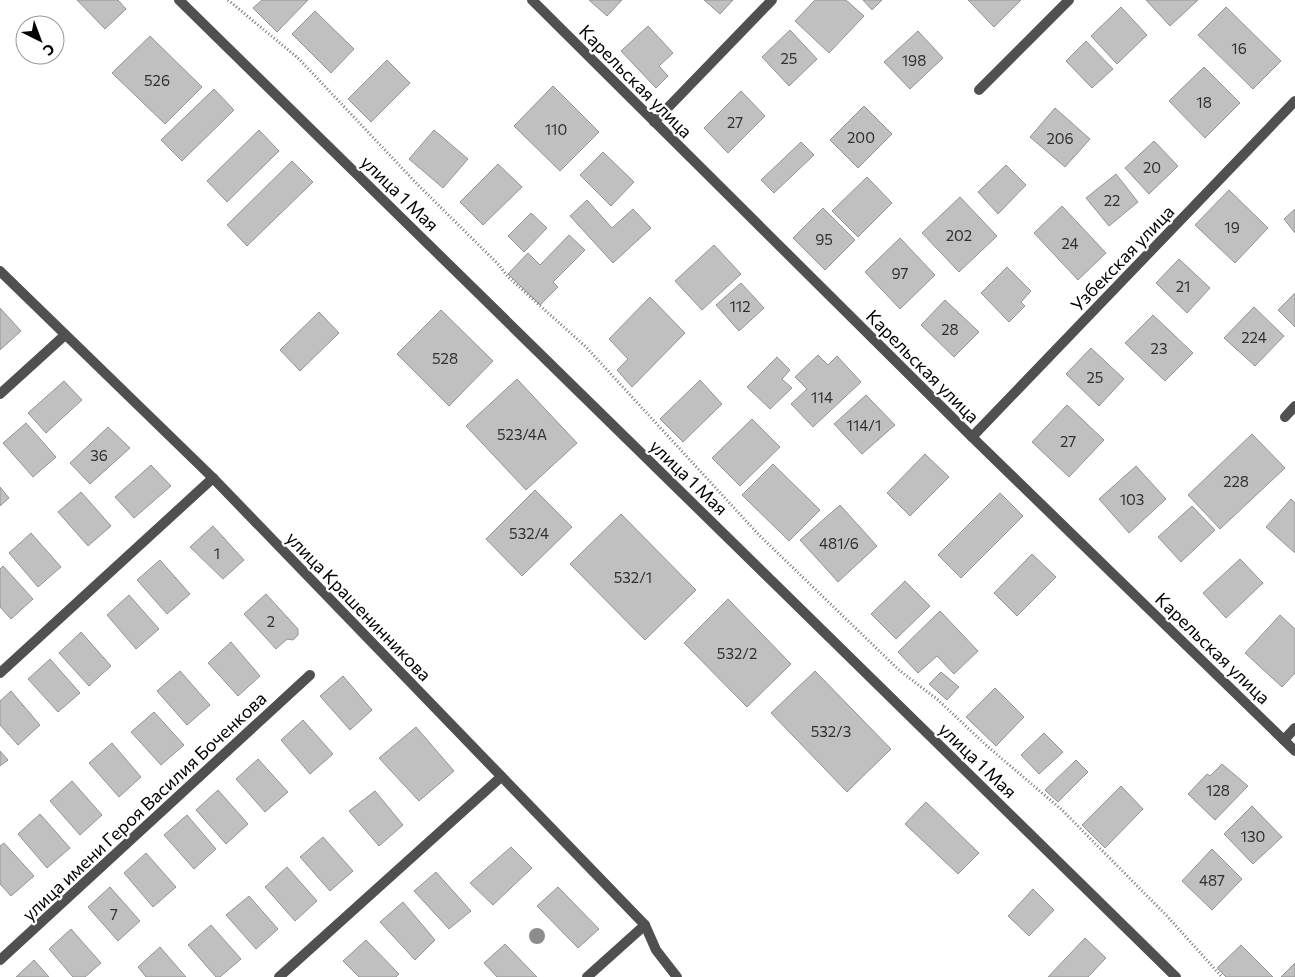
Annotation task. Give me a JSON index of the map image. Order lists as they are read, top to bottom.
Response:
{
  "streets": {
    "street": [
      "Карельская улица",
      "улица 1 Мая",
      "Узбекская улица",
      "улица Крашенинникова",
      "улица имени Героя Василия Боченкова"
    ]
  },
  "crossings": [
    ["Карельская улица", "Узбекская улица"]
  ],
  "house_numbers": [
    "16",
    "25",
    "198",
    "526",
    "18",
    "27",
    "110",
    "200",
    "206",
    "20",
    "22",
    "19",
    "202",
    "95",
    "24",
    "97",
    "21",
    "112",
    "28",
    "224",
    "23",
    "528",
    "25",
    "114",
    "114/1",
    "523/4А",
    "27",
    "36",
    "228",
    "103",
    "532/4",
    "481/6",
    "1",
    "532/1",
    "2",
    "532/2",
    "532/3",
    "128",
    "130",
    "487",
    "7"
  ],
  "north": "bottom right"
}
